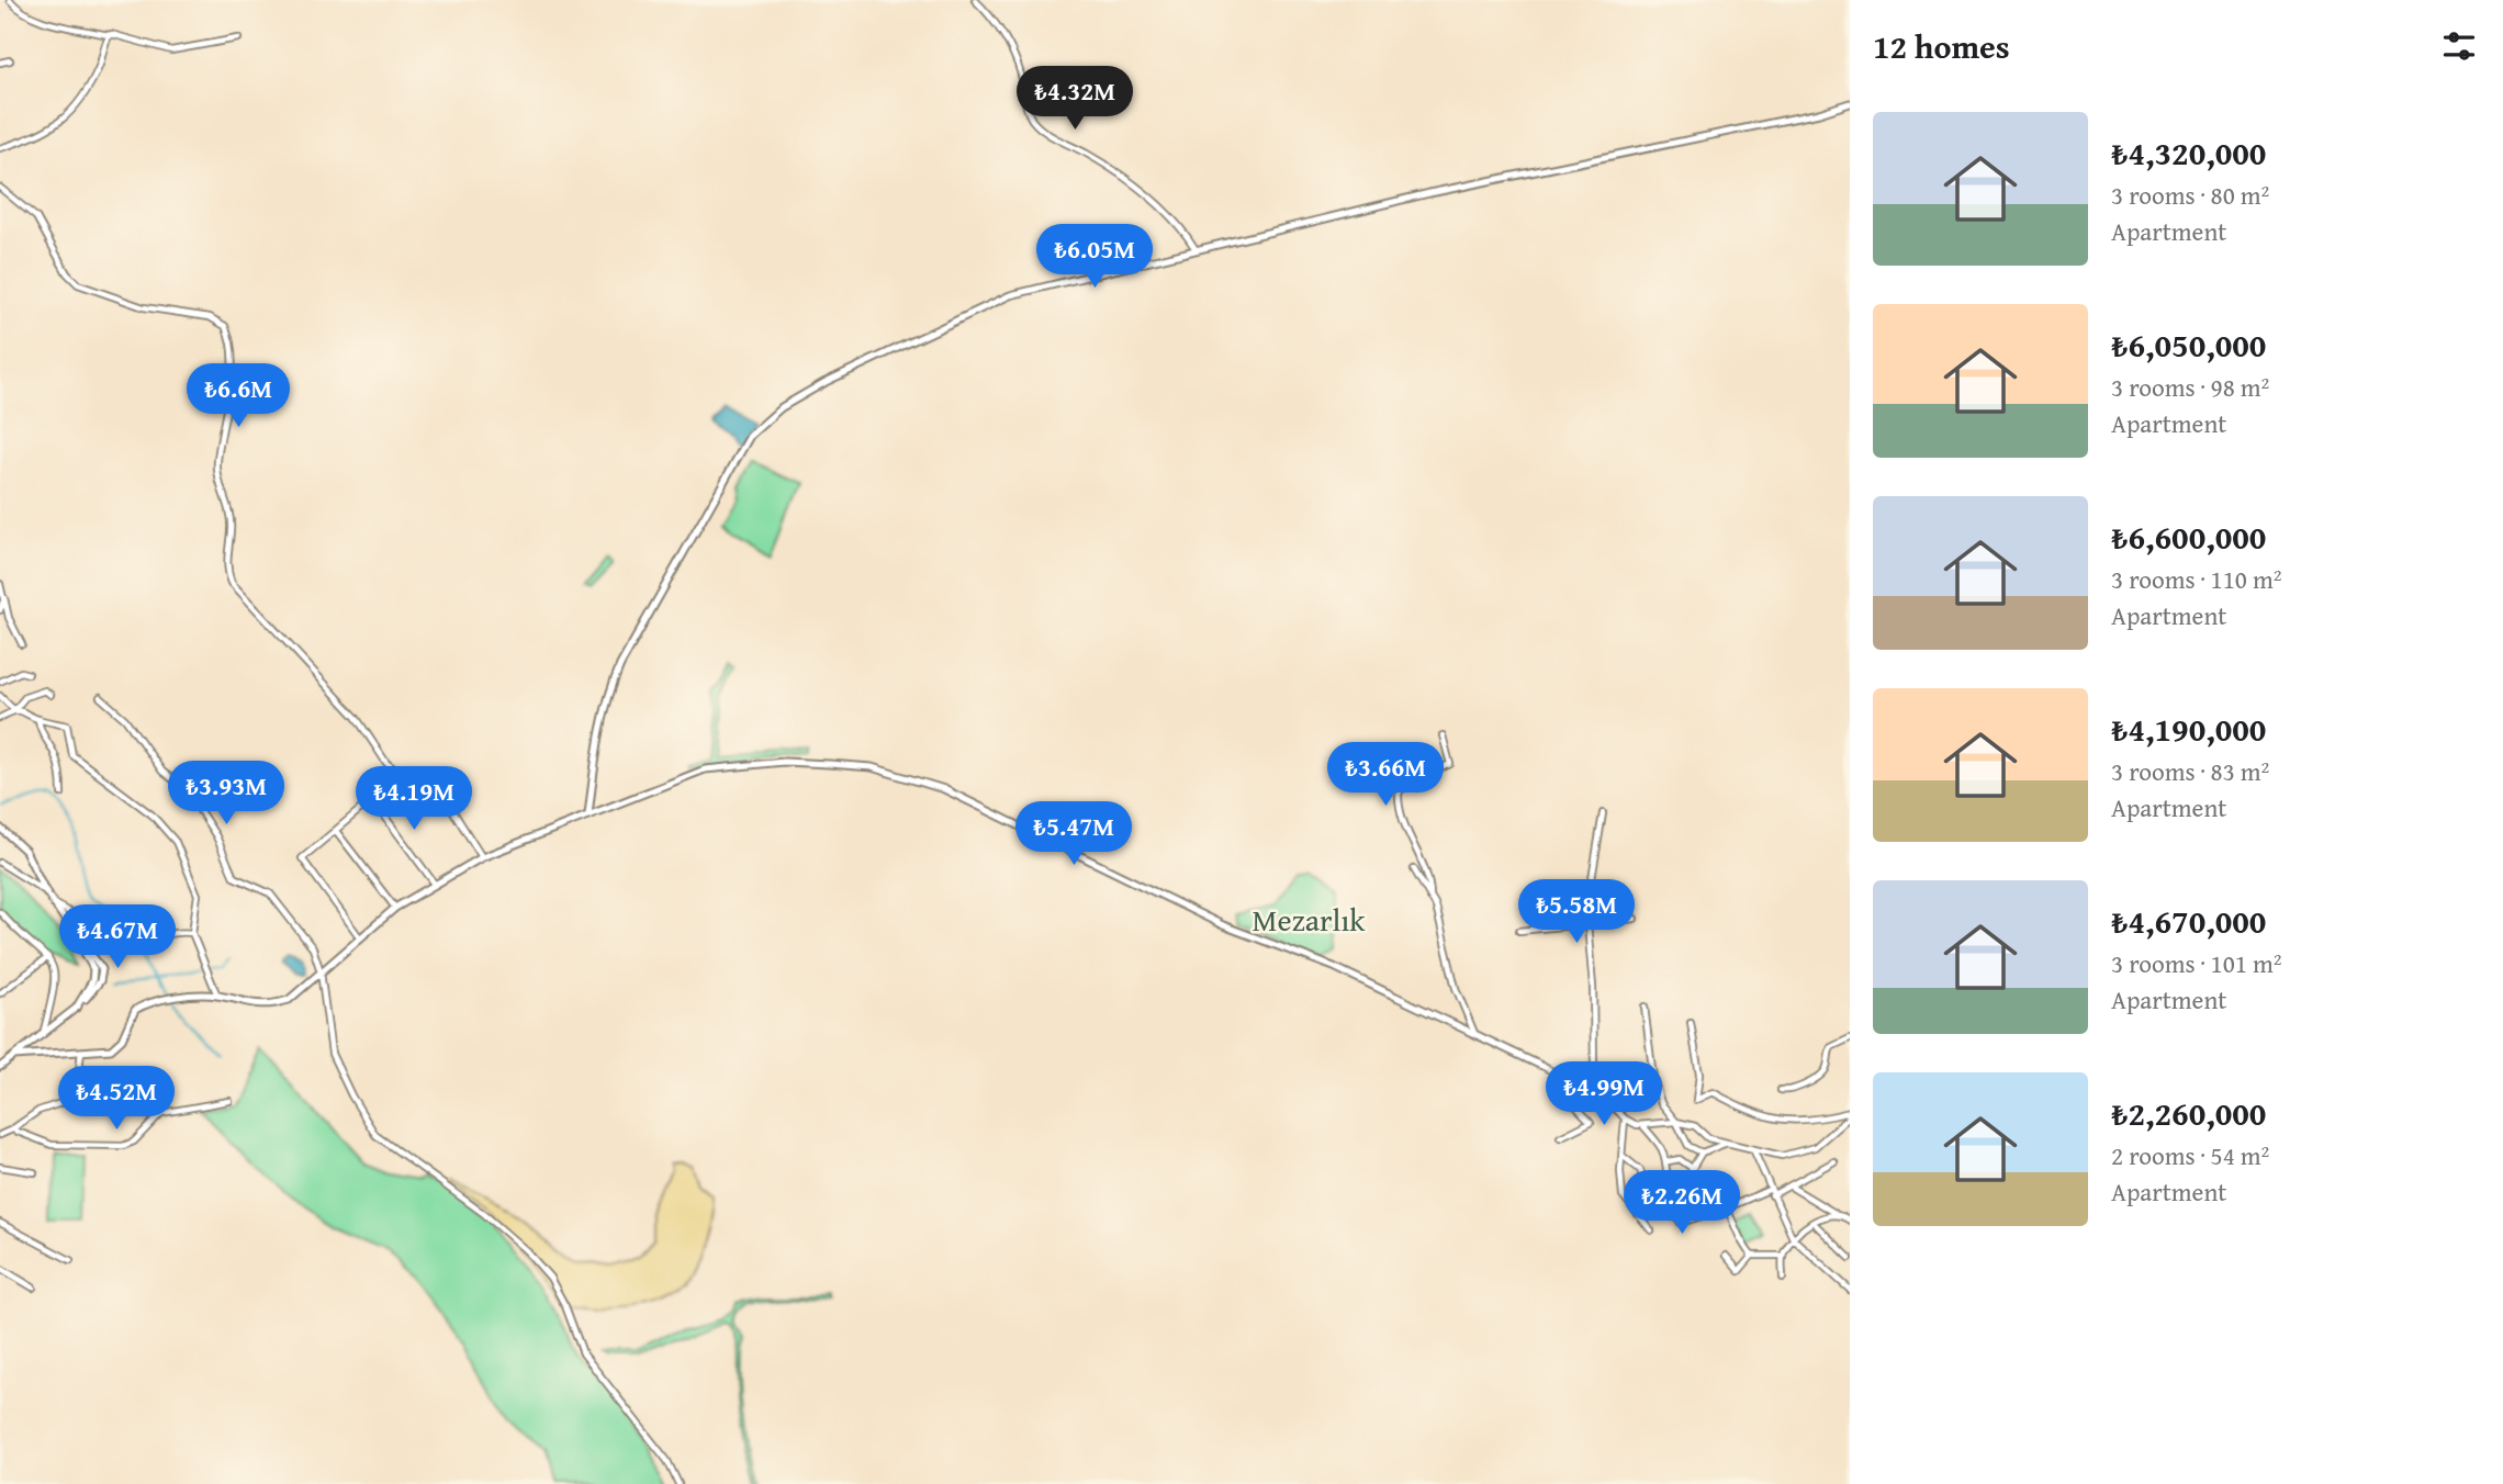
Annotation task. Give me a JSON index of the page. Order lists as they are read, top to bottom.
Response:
{
  "parks": ["Mezarlık"],
  "page": {
    "heading": "12 homes",
    "price": [
      "₺4.32M",
      "₺6.05M",
      "₺6.6M",
      "₺3.66M",
      "₺3.93M",
      "₺4.19M",
      "₺5.47M",
      "₺5.58M",
      "₺4.67M",
      "₺4.99M",
      "₺4.52M",
      "₺2.26M"
    ],
    "list": [
      {
        "name": "₺4,320,000",
        "note": "3 rooms · 80 m² · Apartment"
      },
      {
        "name": "₺6,050,000",
        "note": "3 rooms · 98 m² · Apartment"
      },
      {
        "name": "₺6,600,000",
        "note": "3 rooms · 110 m² · Apartment"
      },
      {
        "name": "₺4,190,000",
        "note": "3 rooms · 83 m² · Apartment"
      },
      {
        "name": "₺4,670,000",
        "note": "3 rooms · 101 m² · Apartment"
      },
      {
        "name": "₺2,260,000",
        "note": "2 rooms · 54 m² · Apartment"
      }
    ]
  }
}
